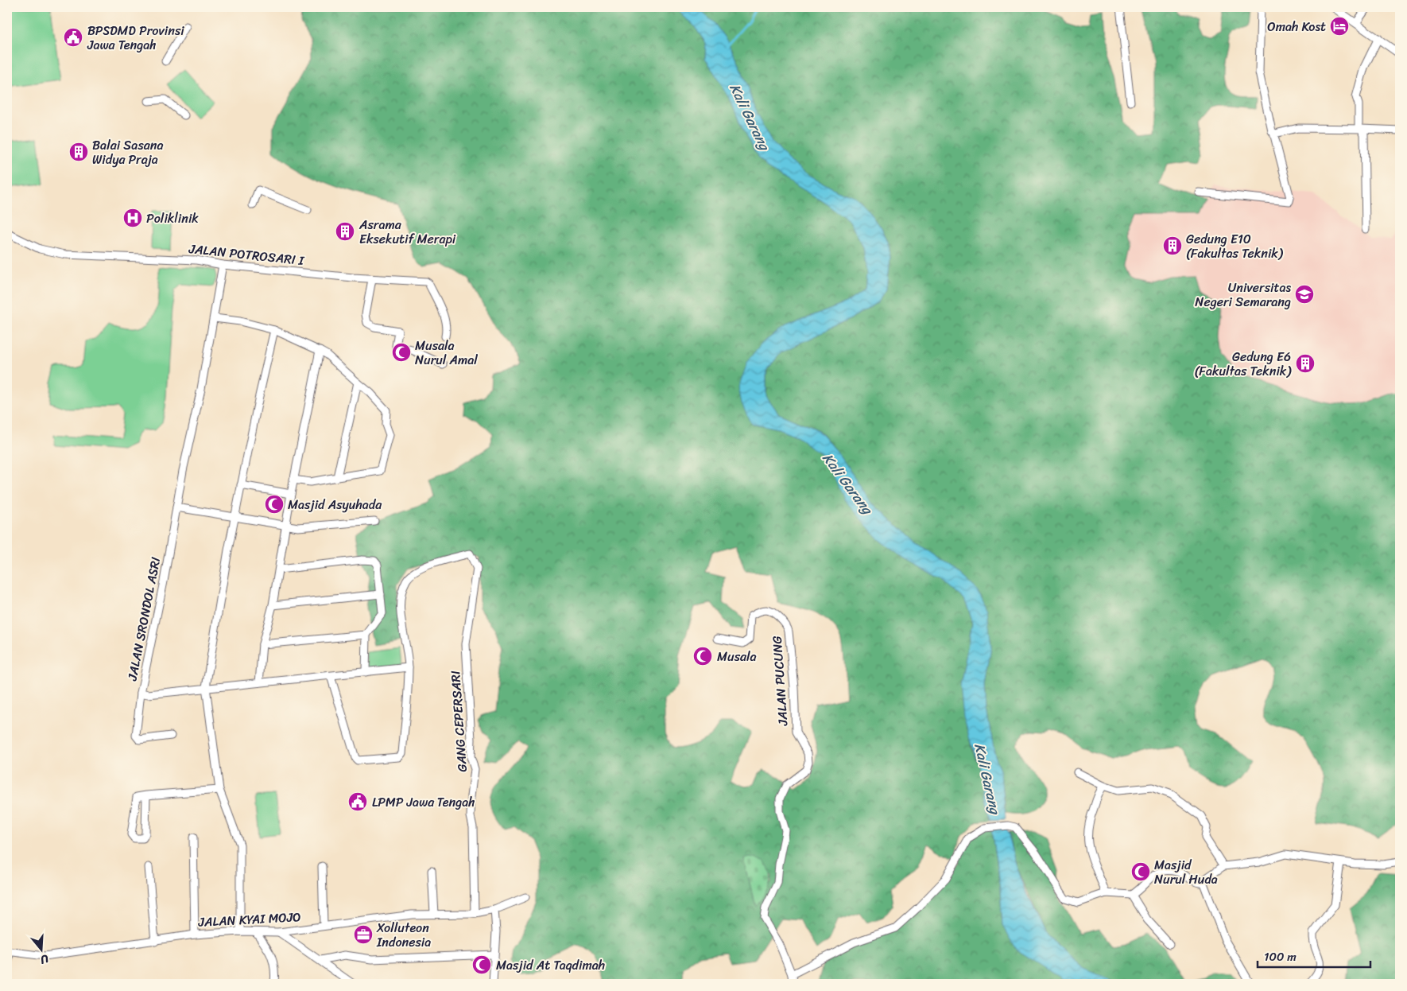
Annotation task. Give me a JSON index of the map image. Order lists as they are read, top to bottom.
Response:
{
  "streets": {
    "street": [
      "JALAN POTROSARI I",
      "JALAN SRONDOL ASRI",
      "JALAN PUCUNG",
      "GANG CEPERSARI",
      "JALAN KYAI MOJO"
    ]
  },
  "crossings": [
    ["JALAN POTROSARI I", "JALAN SRONDOL ASRI"],
    ["JALAN SRONDOL ASRI", "GANG CEPERSARI"],
    ["GANG CEPERSARI", "JALAN KYAI MOJO"]
  ],
  "water": ["Kali Garang"],
  "places": {
    "hotel": ["Omah Kost"],
    "public building": ["BPSDMD Provinsi Jawa Tengah", "LPMP Jawa Tengah"],
    "building": [
      "Balai Sasana Widya Praja",
      "Asrama Eksekutif Merapi",
      "Gedung E10 (Fakultas Teknik)",
      "Gedung E6 (Fakultas Teknik)"
    ],
    "hospital": ["Poliklinik"],
    "school or university": ["Universitas Negeri Semarang"],
    "mosque": [
      "Musala Nurul Amal",
      "Masjid Asyuhada",
      "Musala",
      "Masjid Nurul Huda",
      "Masjid At Taqdimah"
    ],
    "office": ["Xolluteon Indonesia"]
  },
  "scale_bar": "100 m",
  "north": "bottom"
}
